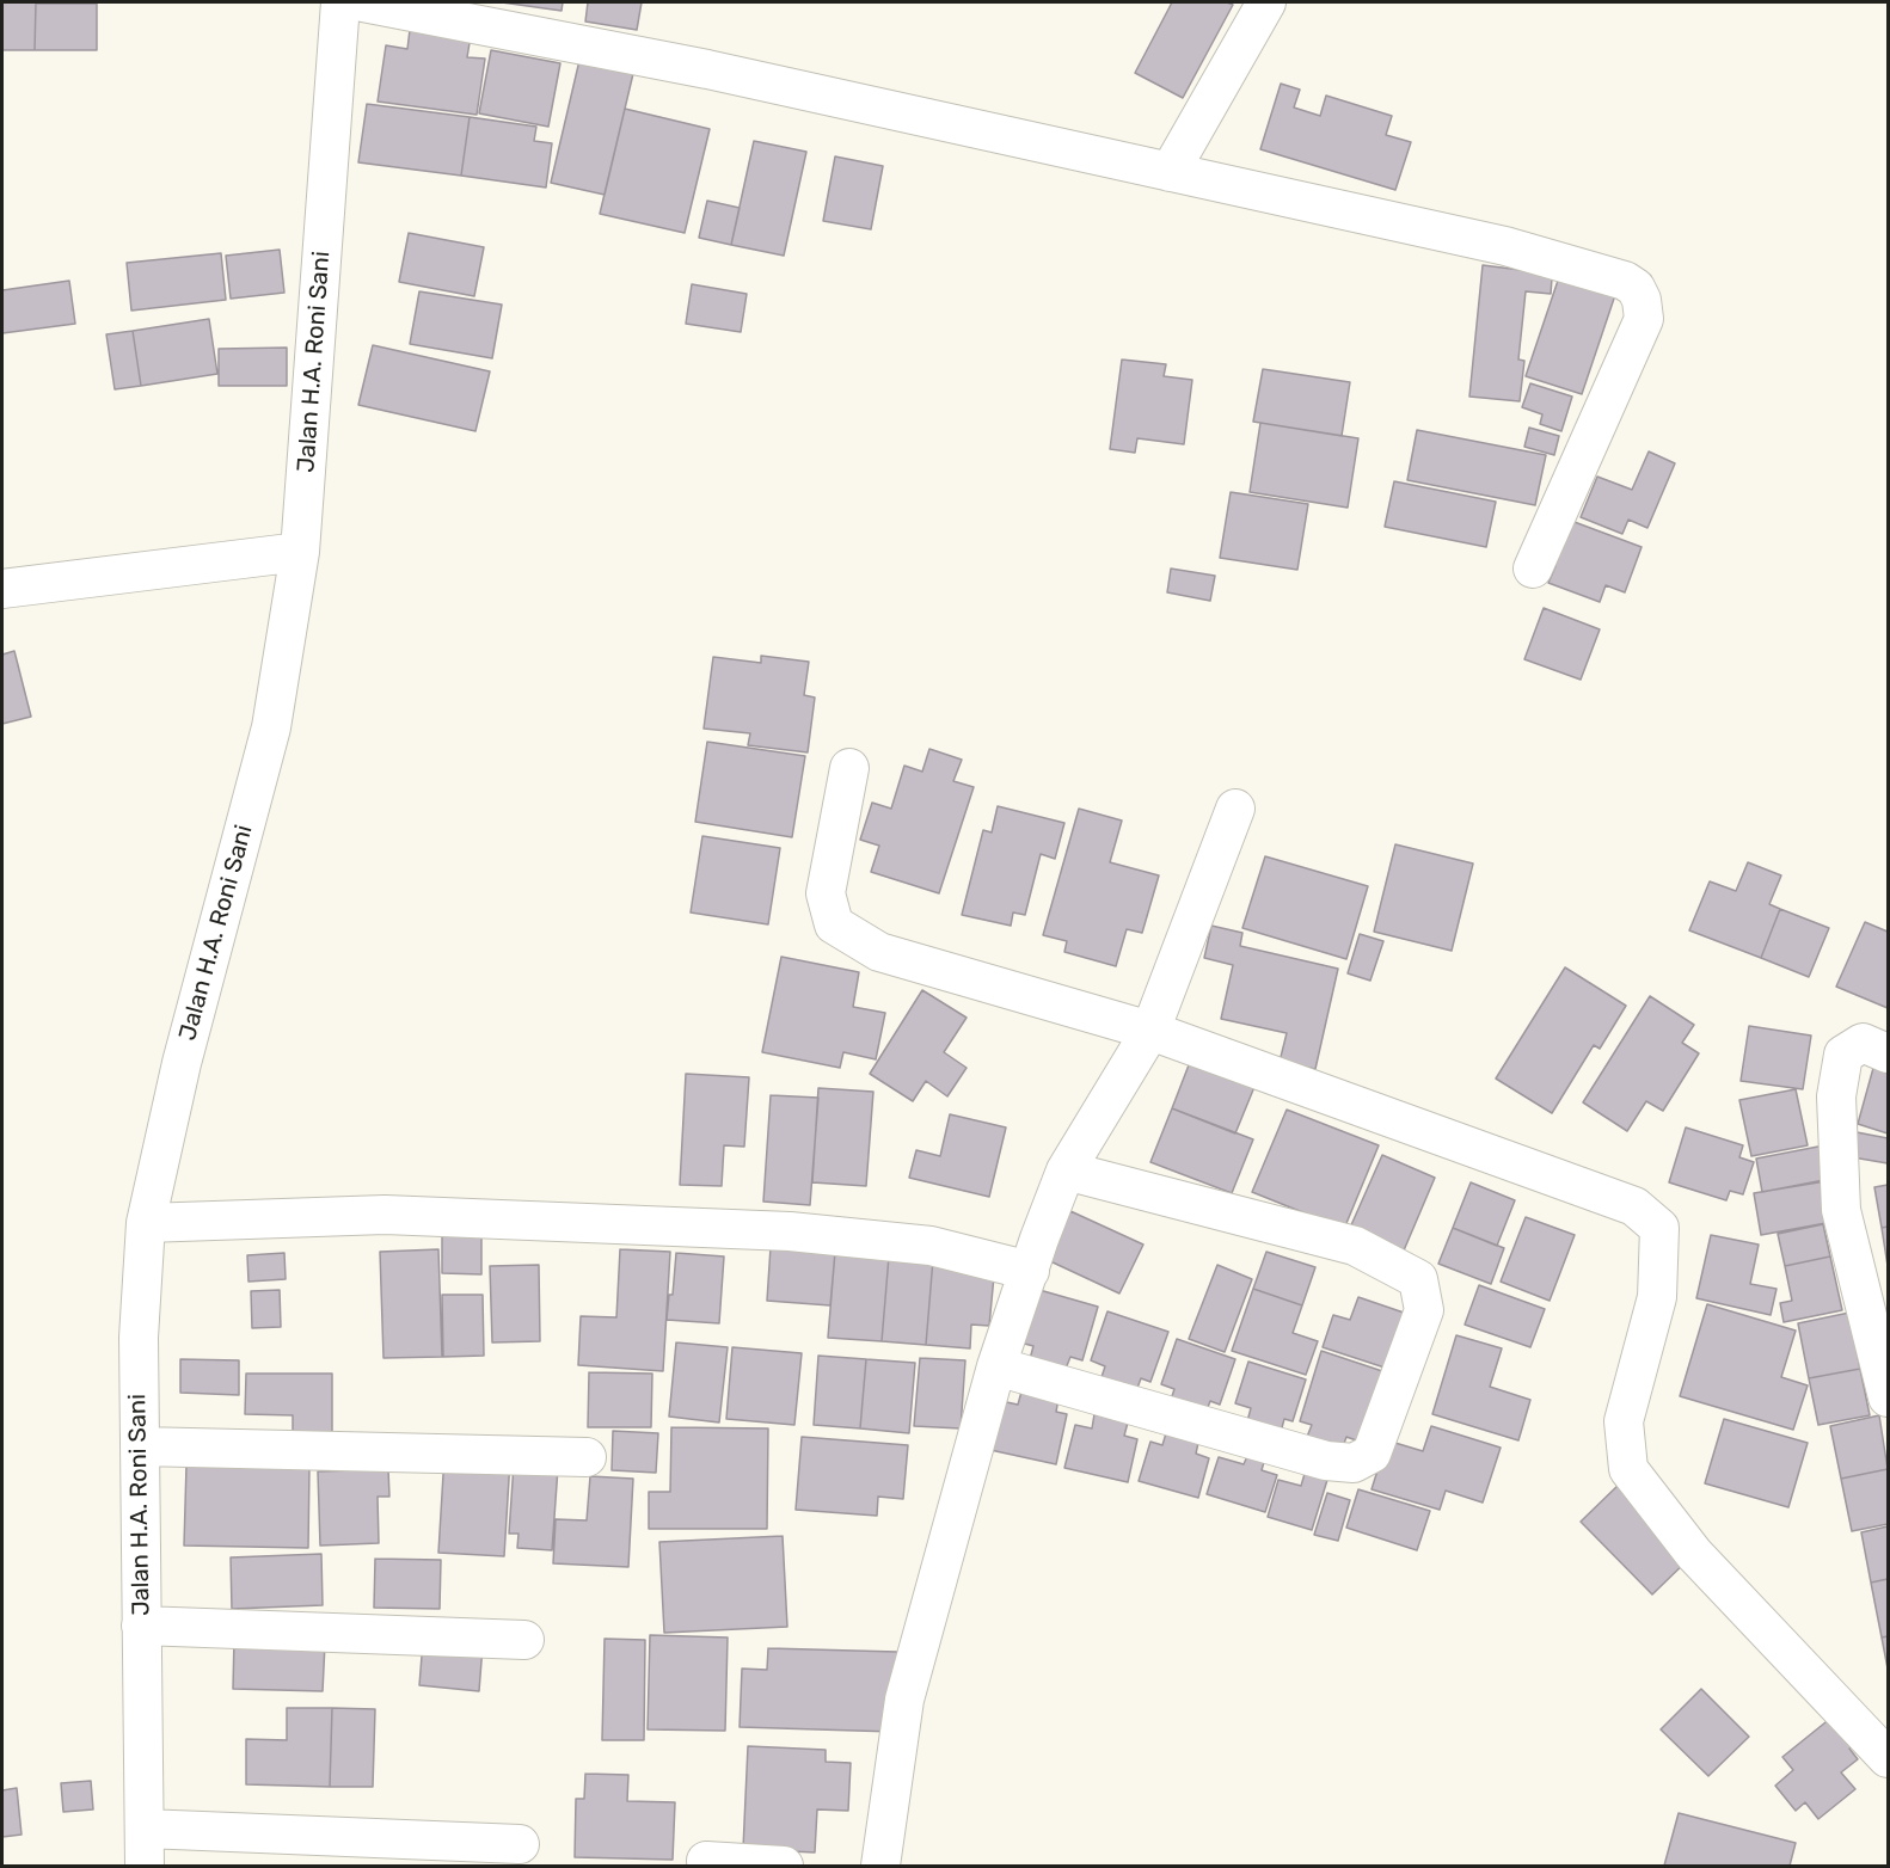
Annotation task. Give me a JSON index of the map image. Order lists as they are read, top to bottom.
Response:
{
  "streets": {
    "street": ["Jalan H.A. Roni Sani"]
  }
}
